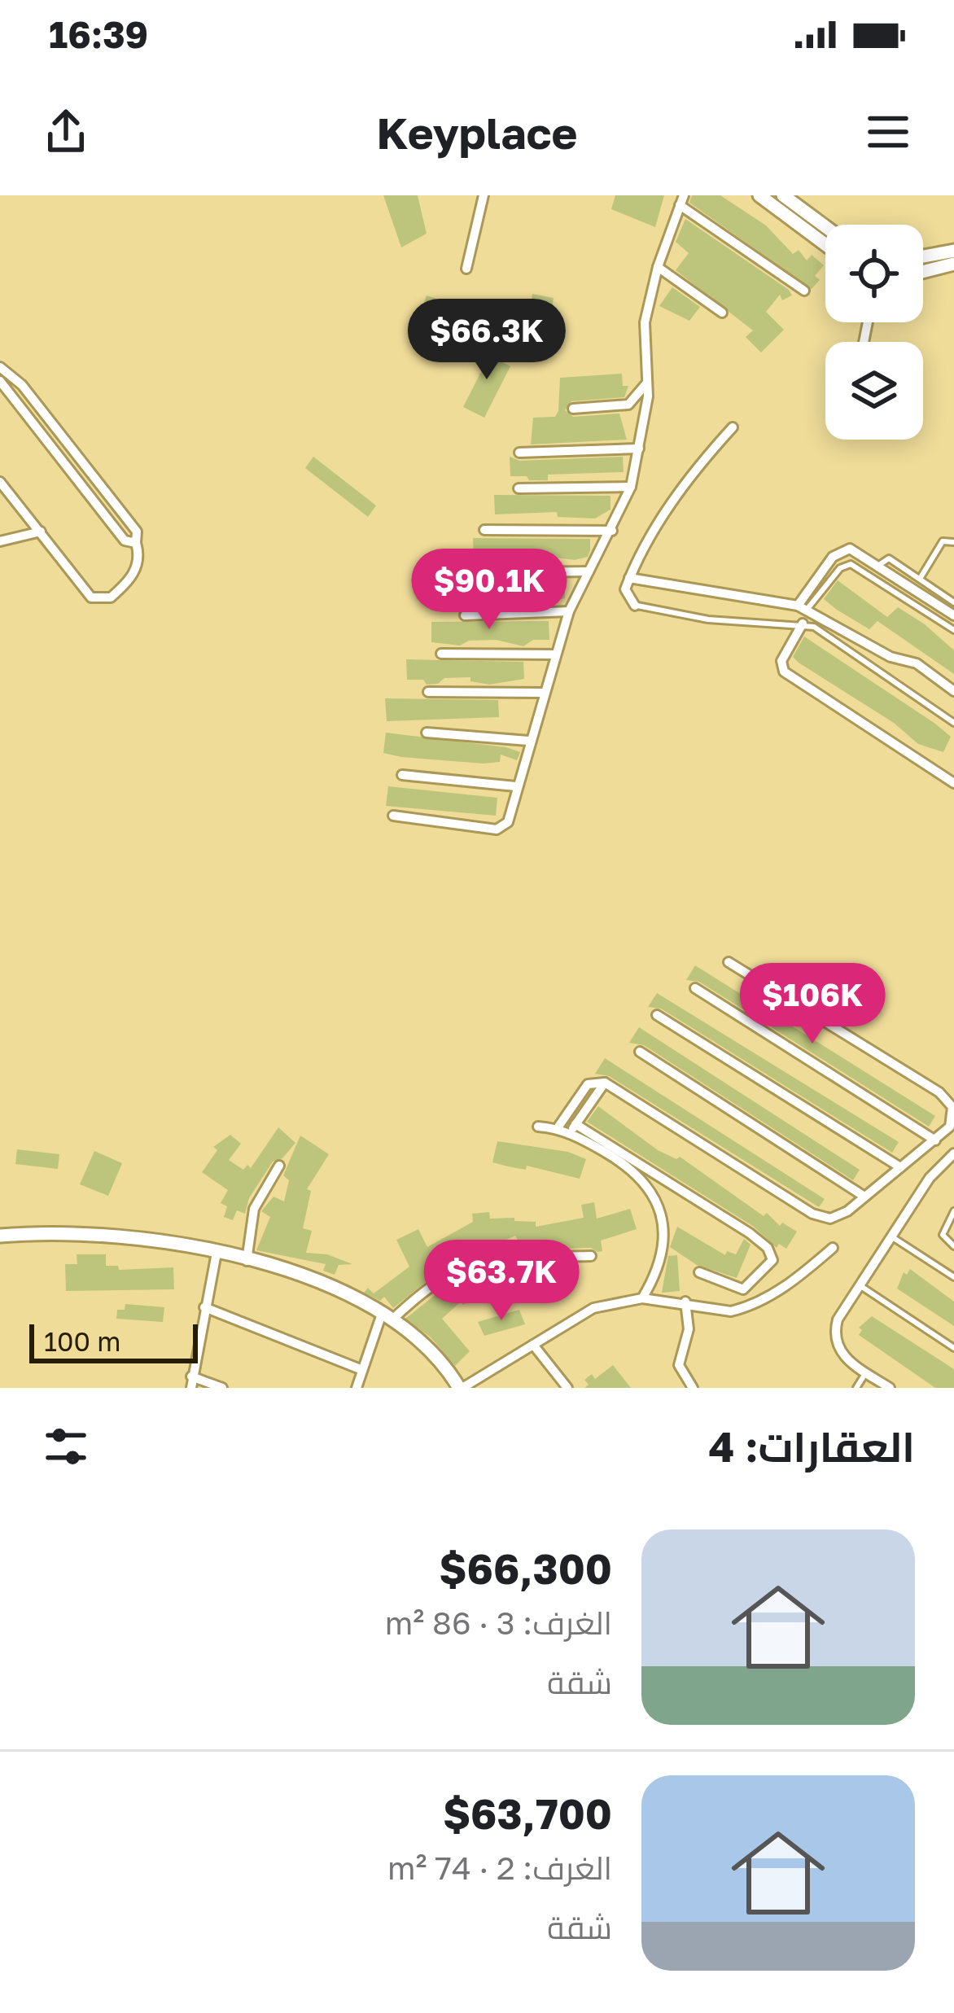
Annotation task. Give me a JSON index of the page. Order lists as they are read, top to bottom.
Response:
{
  "scale_bar": "100 m",
  "page": {
    "status": "16:39",
    "header": "Keyplace",
    "price": [
      "$66.3K",
      "$90.1K",
      "$106K",
      "$63.7K"
    ],
    "scale": "100 m",
    "heading": "العقارات: 4",
    "list": [
      {
        "name": "$66,300",
        "note": "الغرف: 3 · 86 m² · شقة"
      },
      {
        "name": "$63,700",
        "note": "الغرف: 2 · 74 m² · شقة"
      }
    ]
  }
}
